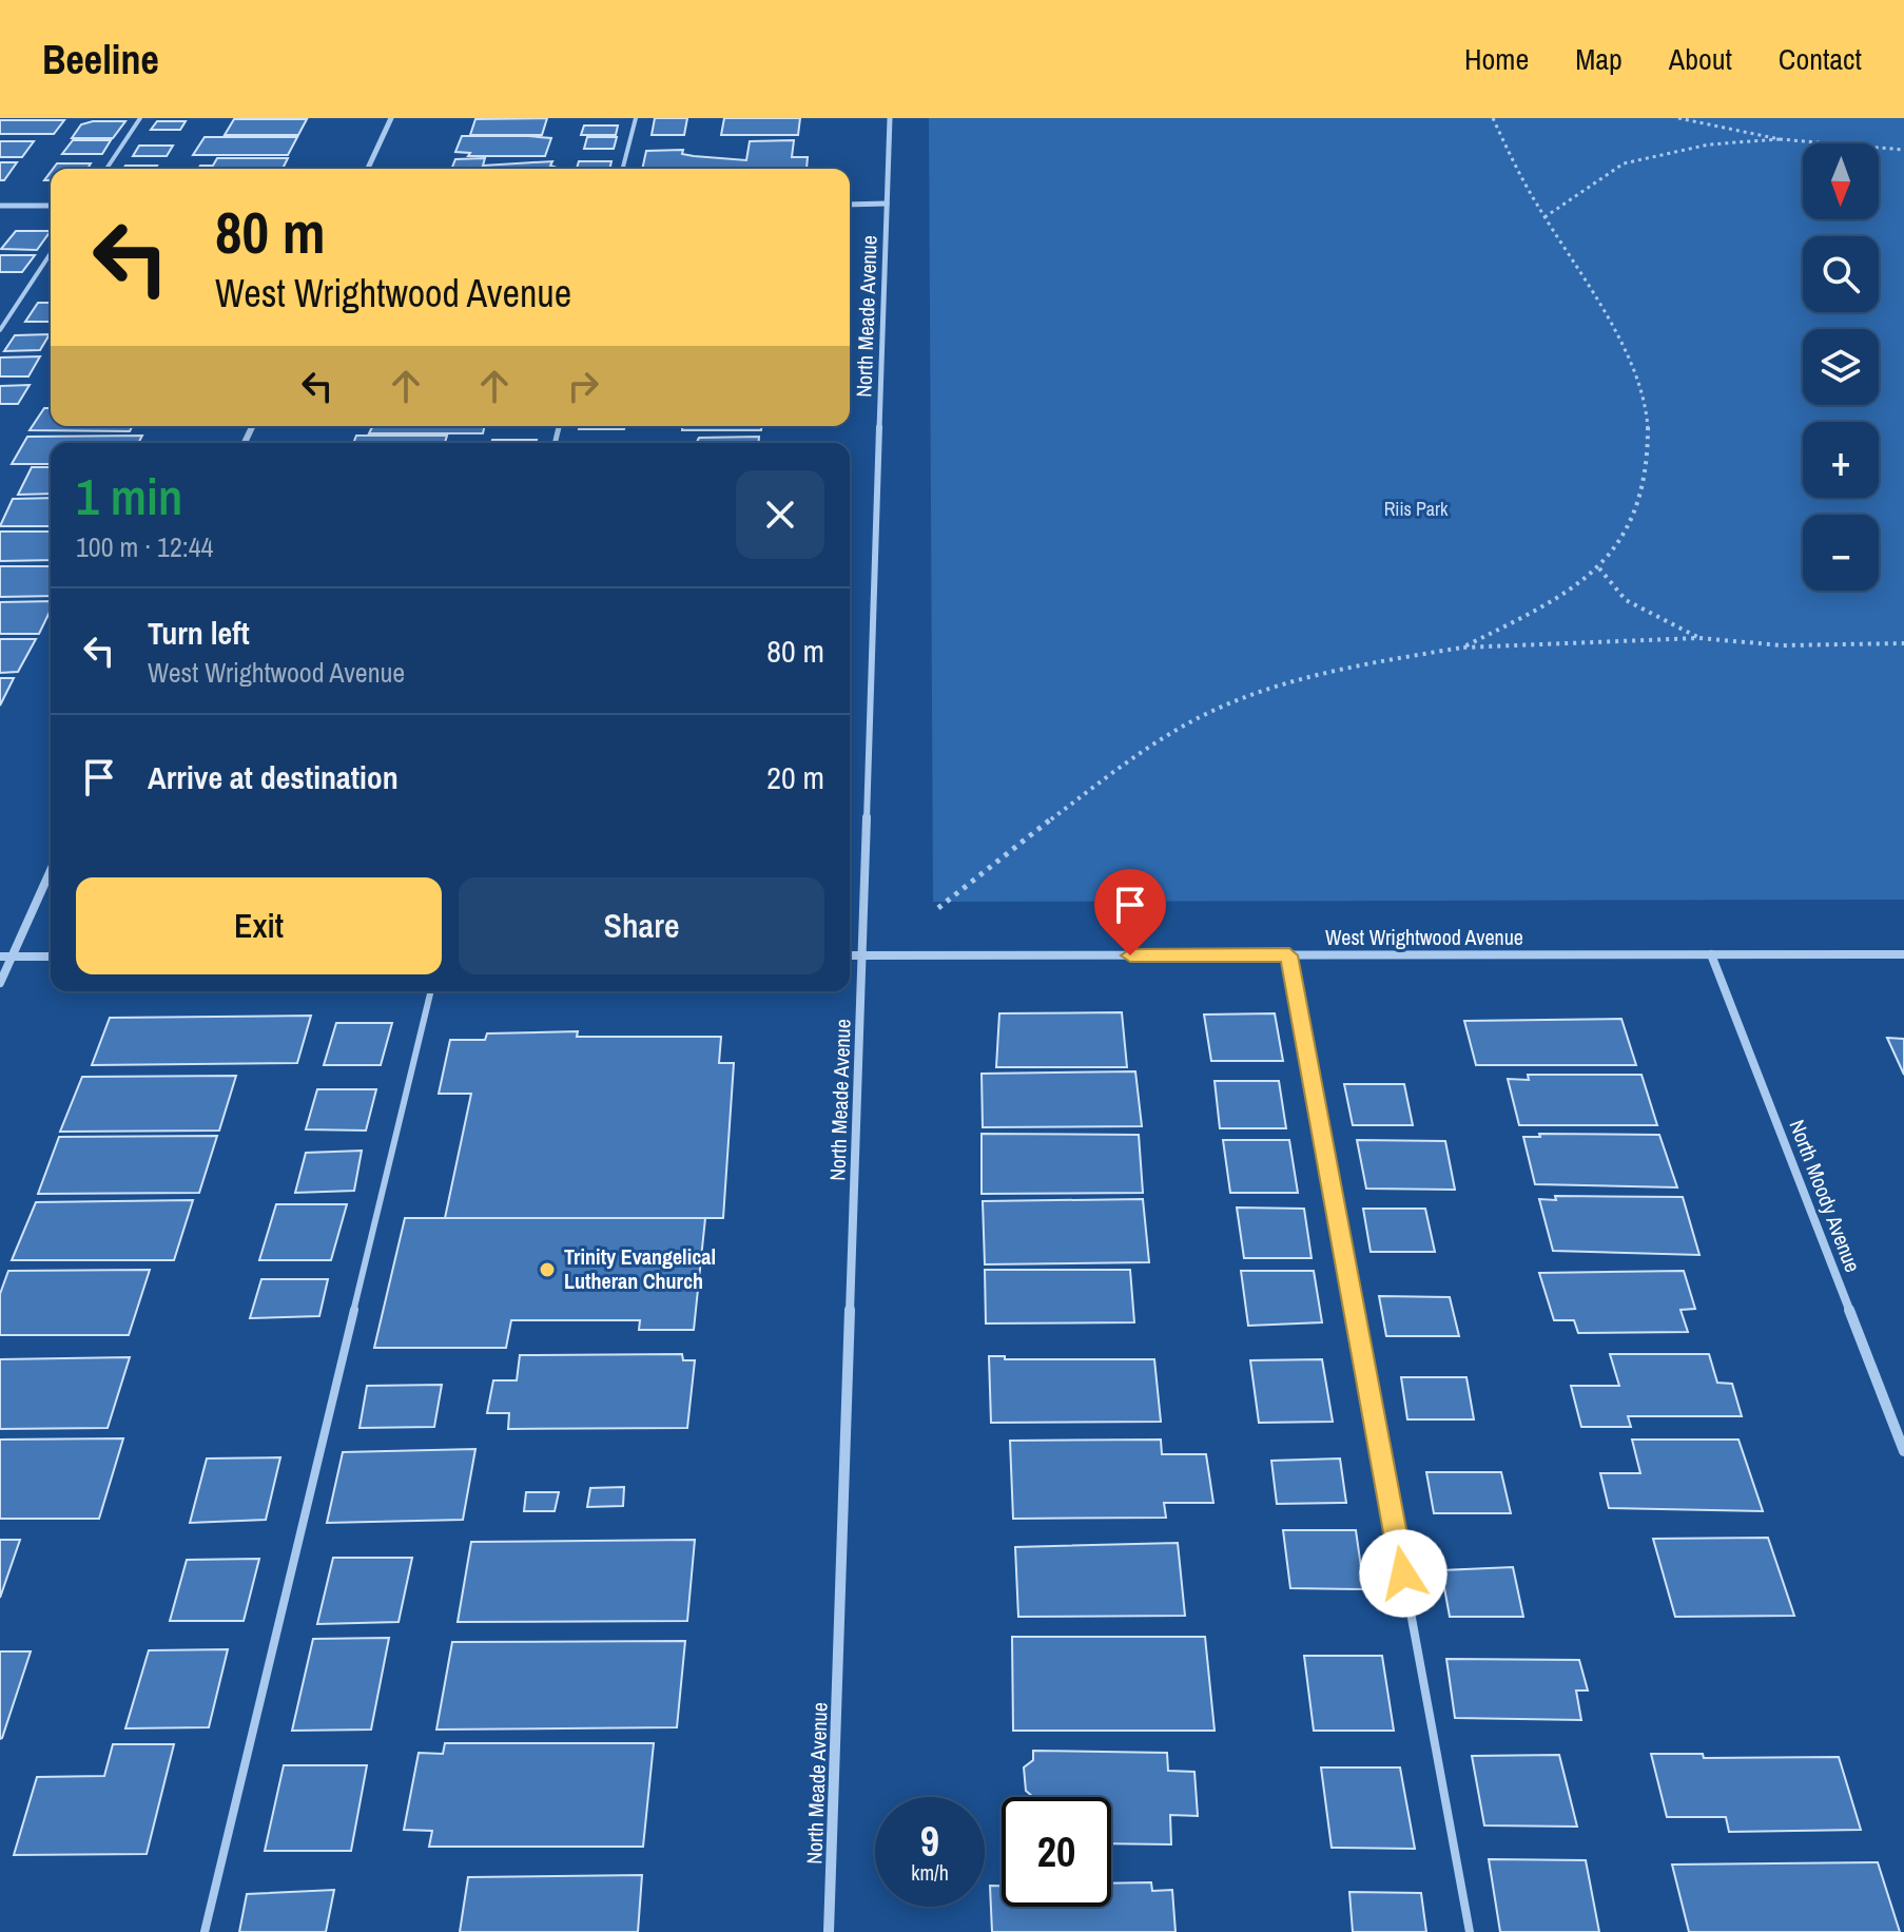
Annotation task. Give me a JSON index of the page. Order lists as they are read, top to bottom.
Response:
{
  "streets": {
    "street": ["North Meade Avenue", "West Wrightwood Avenue", "North Moody Avenue"]
  },
  "crossings": [
    ["North Meade Avenue", "West Wrightwood Avenue"],
    ["West Wrightwood Avenue", "North Moody Avenue"]
  ],
  "parks": ["Riis Park"],
  "places": ["Trinity Evangelical Lutheran Church"],
  "north": "bottom",
  "page": {
    "header": "Beeline",
    "nav": [
      "Home",
      "Map",
      "About",
      "Contact"
    ],
    "map_buttons": ["+", "−"],
    "turn": ["80 m", "West Wrightwood Avenue"],
    "heading": ["1 min", "100 m · 12:44"],
    "list": [
      {
        "name": "Turn left",
        "note": "West Wrightwood Avenue",
        "value": "80 m"
      },
      {
        "name": "Arrive at destination",
        "value": "20 m"
      }
    ],
    "buttons": ["Exit", "Share"],
    "speed": "9 km/h",
    "limit": "20"
  }
}
